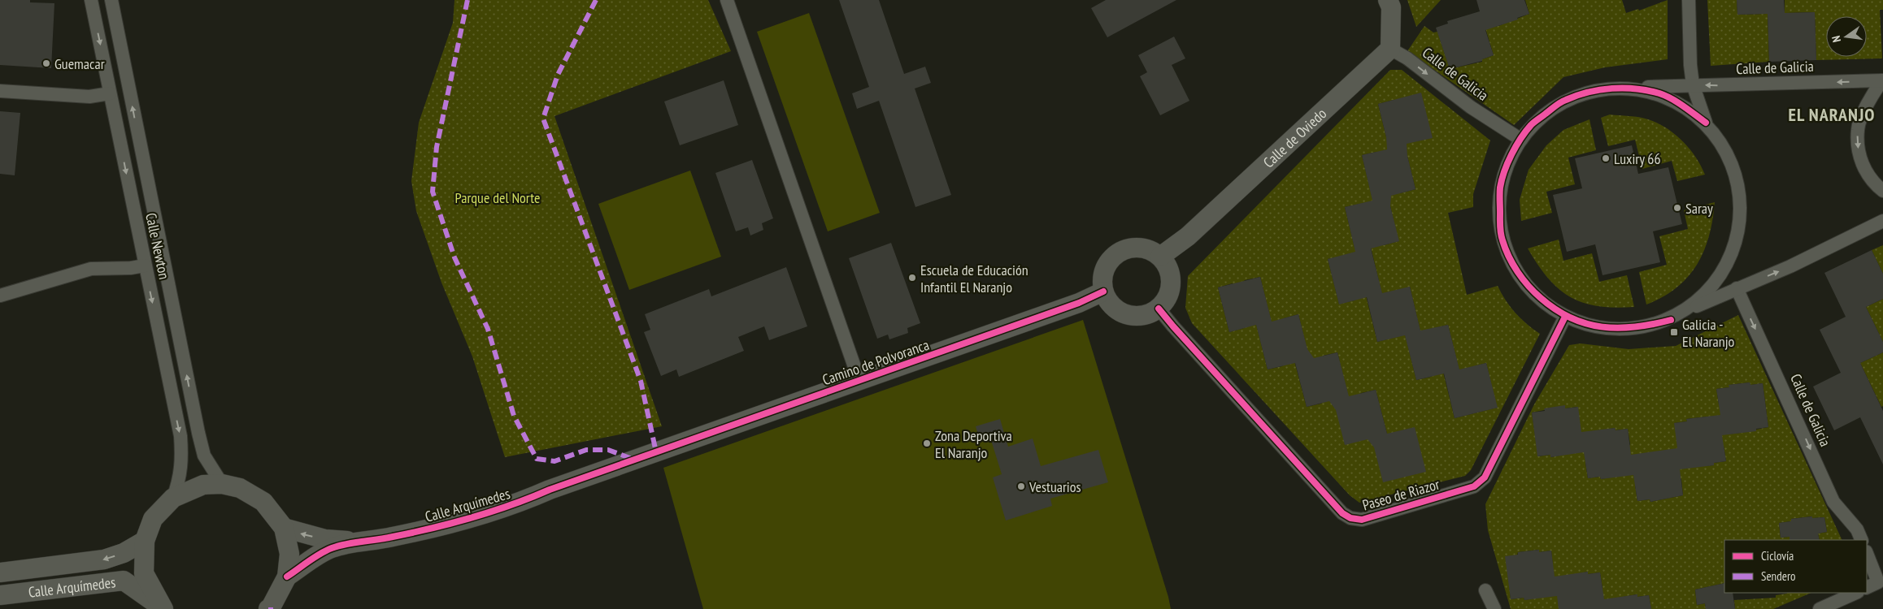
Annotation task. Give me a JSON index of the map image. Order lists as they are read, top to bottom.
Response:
{
  "streets": {
    "street": [
      "Calle de Galicia",
      "Calle de Oviedo",
      "Calle Newton",
      "Camino de Polvoranca",
      "Paseo de Riazor",
      "Calle Arquímedes"
    ]
  },
  "crossings": [
    ["Calle de Galicia", "Calle de Oviedo"],
    ["Calle de Galicia", "Paseo de Riazor"],
    ["Calle de Oviedo", "Camino de Polvoranca"],
    ["Calle de Oviedo", "Paseo de Riazor"],
    ["Camino de Polvoranca", "Paseo de Riazor"],
    ["Camino de Polvoranca", "Calle Arquímedes"]
  ],
  "districts": ["EL NARANJO"],
  "parks": ["Parque del Norte"],
  "places": {
    "other": [
      "Guemacar",
      "Luxiry 66",
      "Saray",
      "Escuela de Educación Infantil El Naranjo",
      "Zona Deportiva El Naranjo",
      "Vestuarios"
    ],
    "transit": ["Galicia - El Naranjo"]
  },
  "legend": ["Ciclovía", "Sendero"],
  "north": "left"
}
